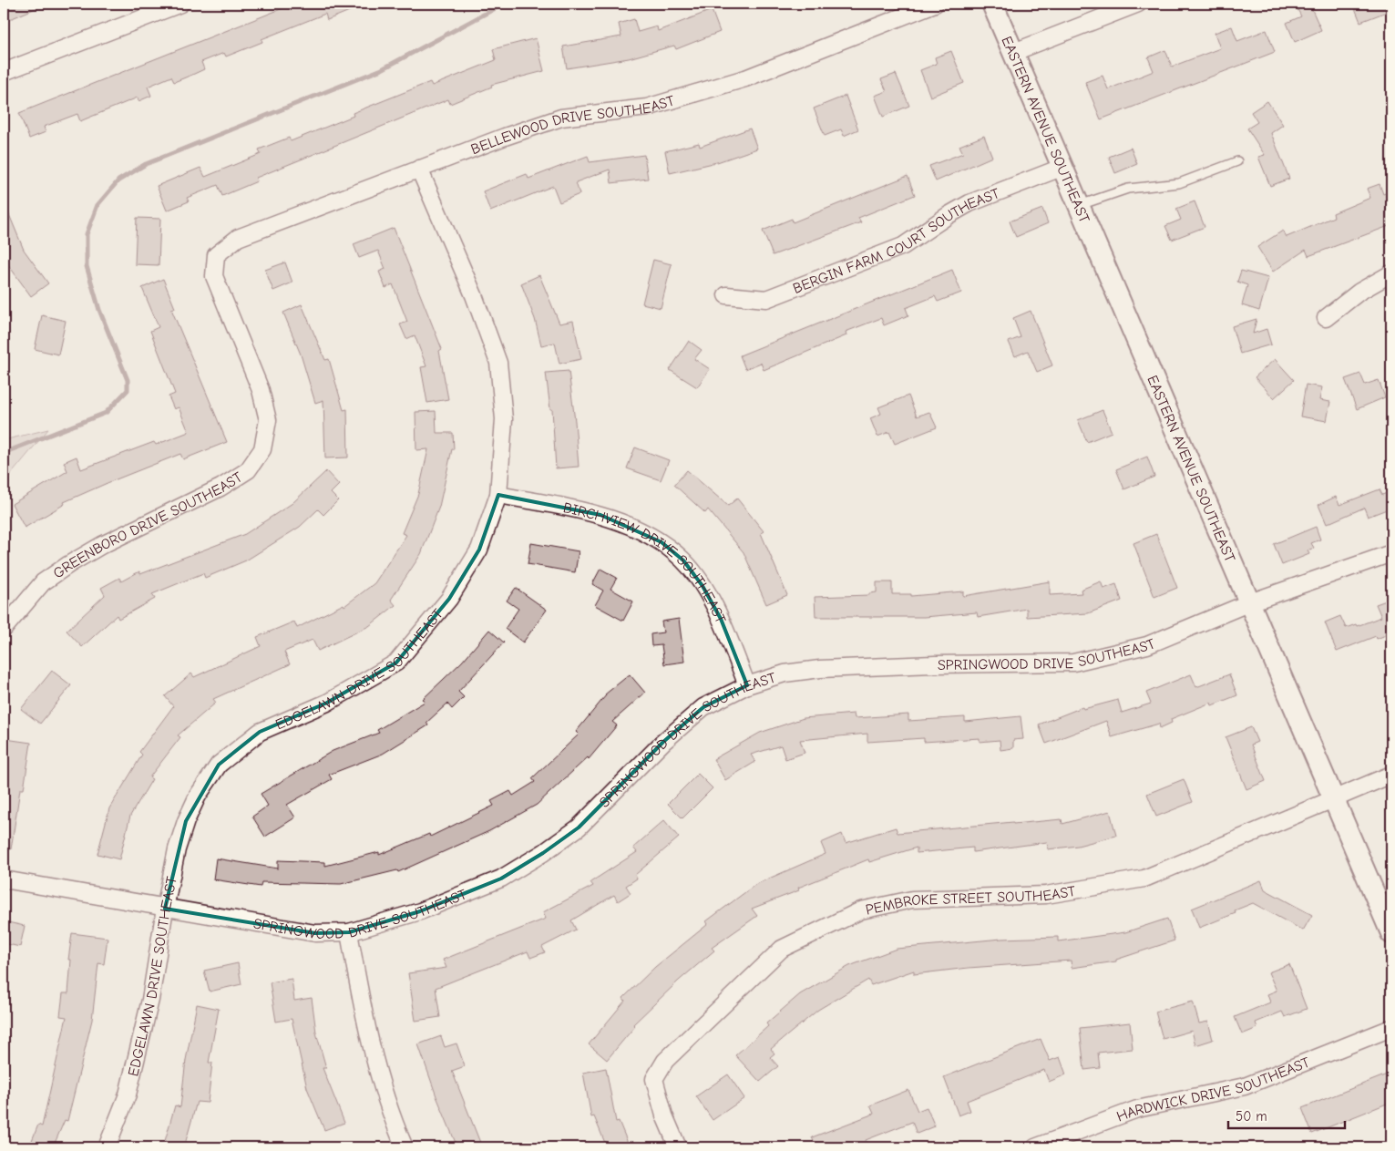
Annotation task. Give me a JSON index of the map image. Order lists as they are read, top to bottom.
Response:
{
  "streets": {
    "street": [
      "BELLEWOOD DRIVE SOUTHEAST",
      "EASTERN AVENUE SOUTHEAST",
      "BERGIN FARM COURT SOUTHEAST",
      "GREENBORO DRIVE SOUTHEAST",
      "BIRCHVIEW DRIVE SOUTHEAST",
      "SPRINGWOOD DRIVE SOUTHEAST",
      "EDGELAWN DRIVE SOUTHEAST",
      "PEMBROKE STREET SOUTHEAST",
      "HARDWICK DRIVE SOUTHEAST"
    ]
  },
  "crossings": [
    ["BELLEWOOD DRIVE SOUTHEAST", "GREENBORO DRIVE SOUTHEAST"],
    ["BELLEWOOD DRIVE SOUTHEAST", "EDGELAWN DRIVE SOUTHEAST"],
    ["EASTERN AVENUE SOUTHEAST", "BERGIN FARM COURT SOUTHEAST"],
    ["EASTERN AVENUE SOUTHEAST", "SPRINGWOOD DRIVE SOUTHEAST"],
    ["EASTERN AVENUE SOUTHEAST", "PEMBROKE STREET SOUTHEAST"],
    ["BIRCHVIEW DRIVE SOUTHEAST", "SPRINGWOOD DRIVE SOUTHEAST"],
    ["BIRCHVIEW DRIVE SOUTHEAST", "EDGELAWN DRIVE SOUTHEAST"],
    ["SPRINGWOOD DRIVE SOUTHEAST", "EDGELAWN DRIVE SOUTHEAST"]
  ],
  "scale_bar": "50 m"
}
